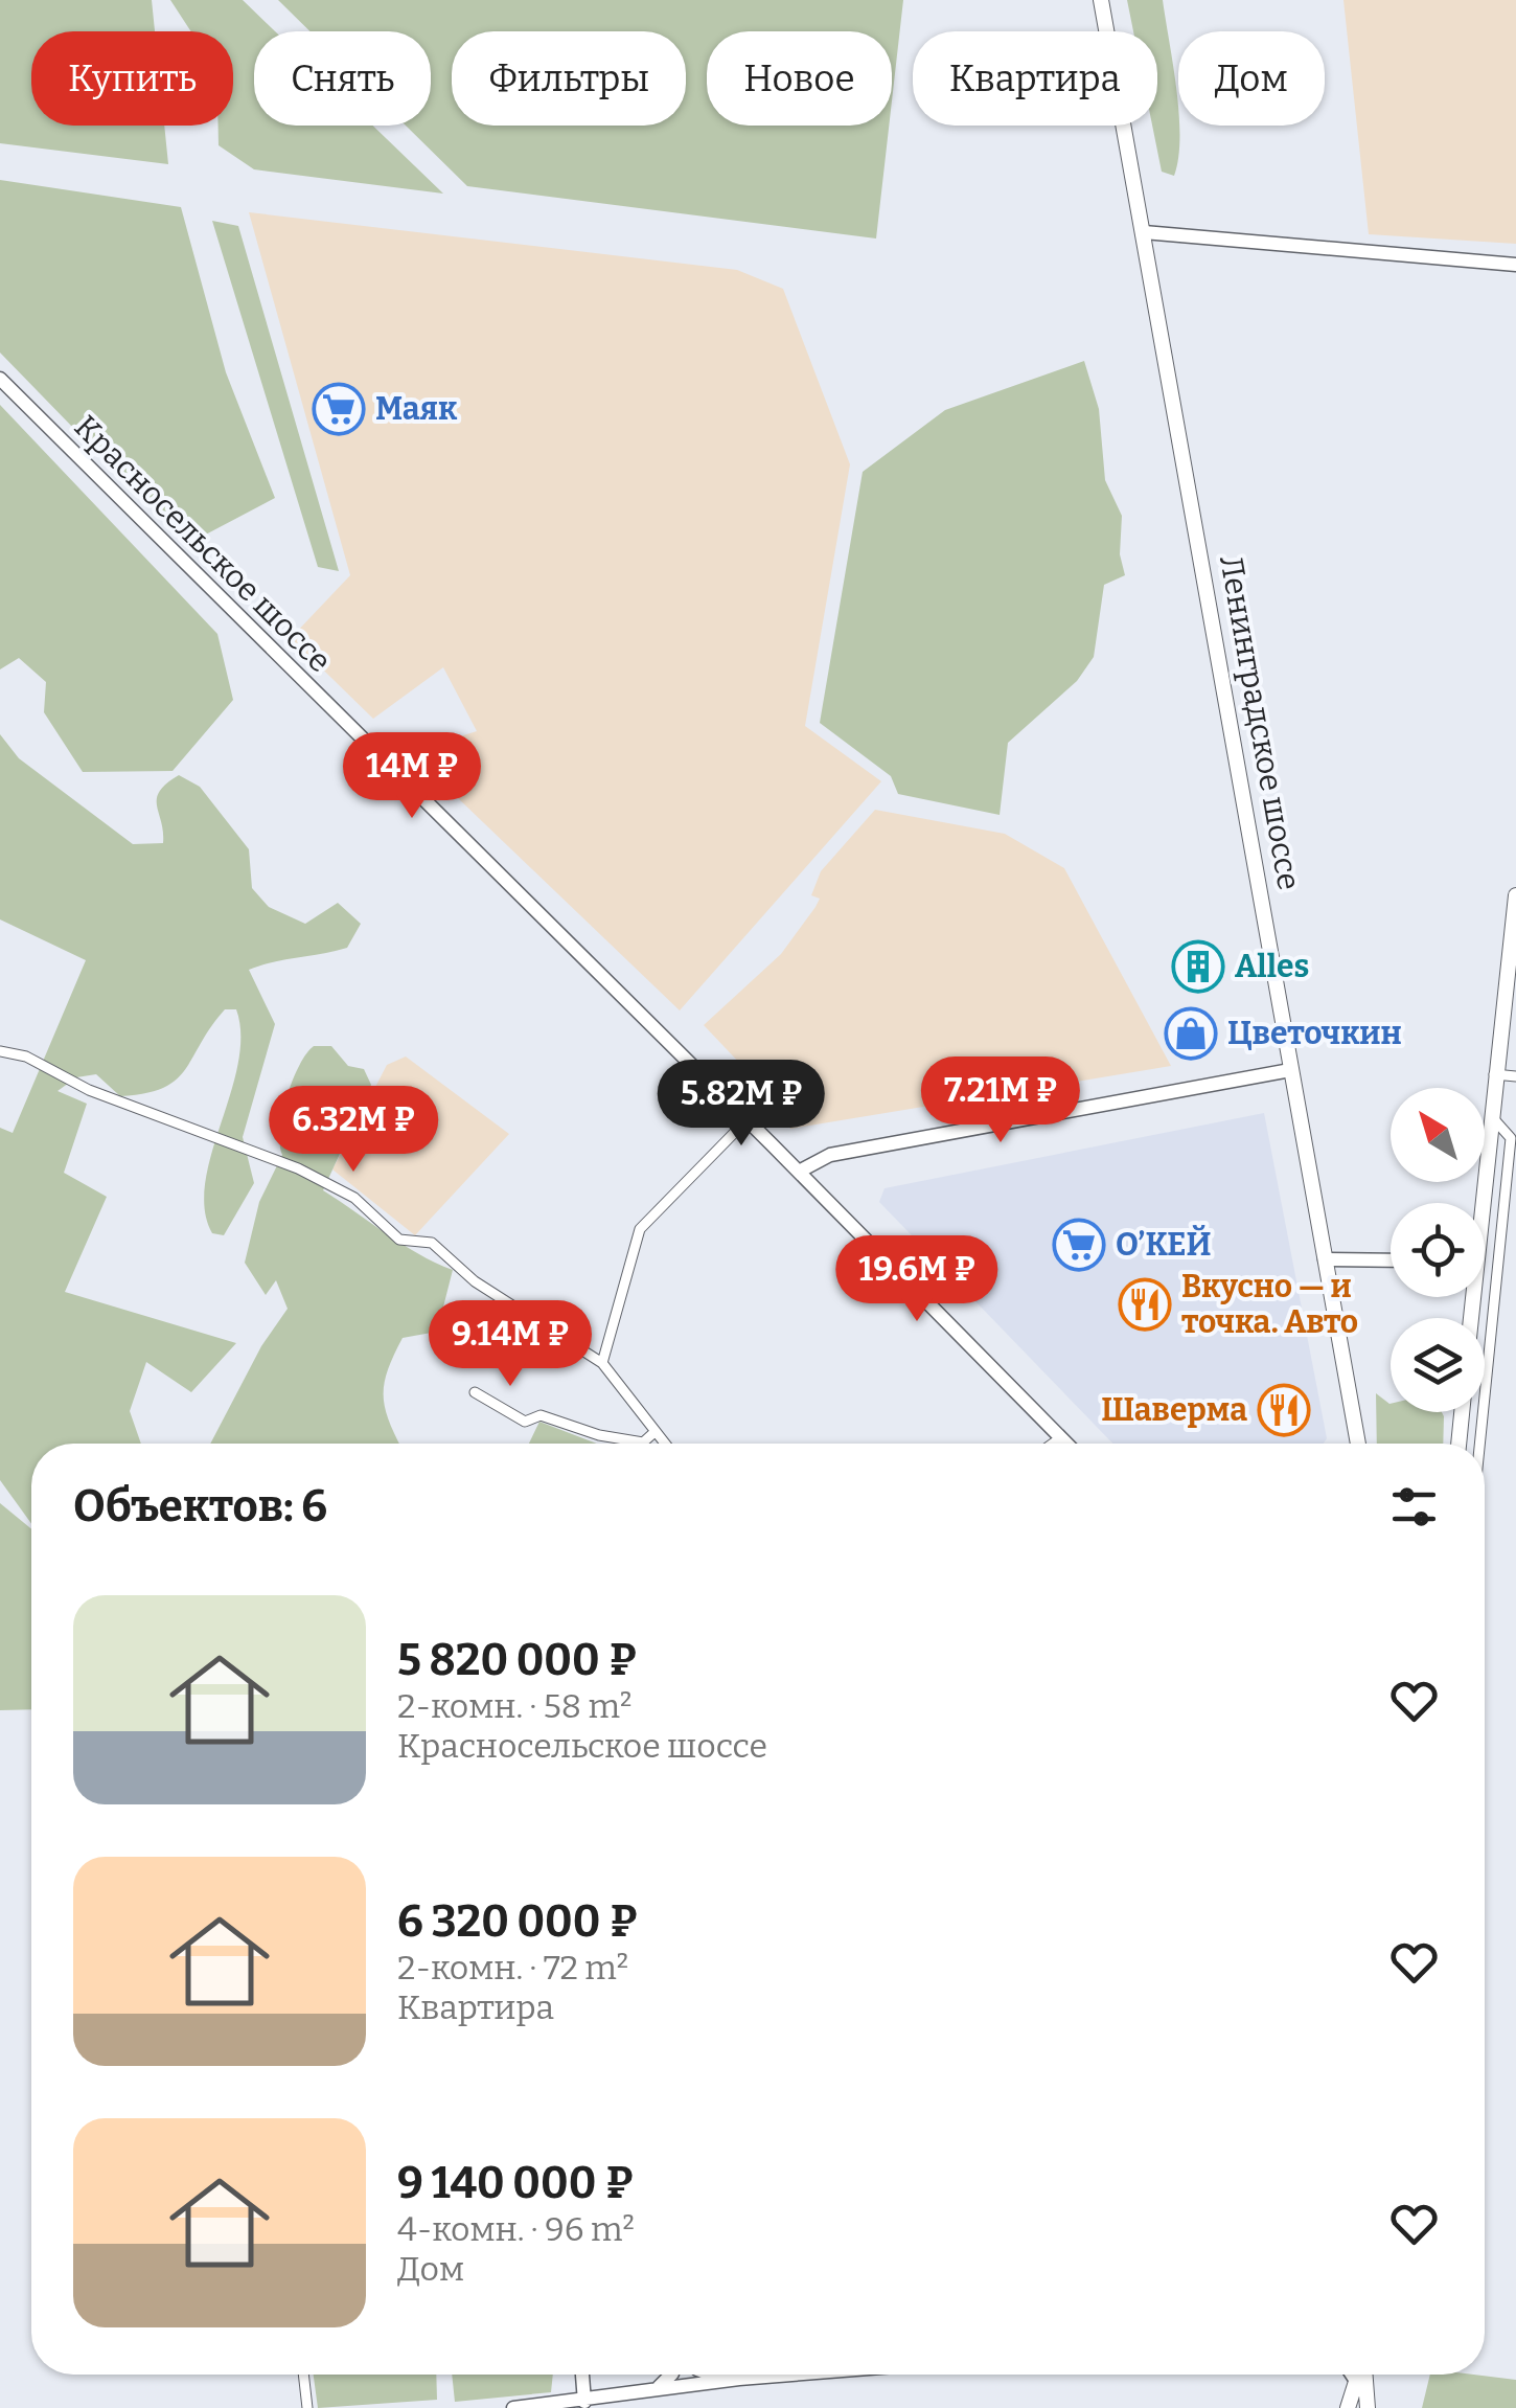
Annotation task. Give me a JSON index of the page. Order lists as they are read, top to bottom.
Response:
{
  "streets": {
    "main road": ["Ленинградское шоссе"],
    "street": ["Красносельское шоссе"]
  },
  "places": {
    "supermarket": ["Маяк", "О’КЕЙ"],
    "building": ["Alles"],
    "shop": ["Цветочкин"],
    "restaurant": ["Вкусно — и точка. Авто", "Шаверма"]
  },
  "north": "top left",
  "page": {
    "chip": [
      "Купить",
      "Снять",
      "Фильтры",
      "Новое",
      "Квартира",
      "Дом"
    ],
    "price": [
      "14M ₽",
      "7.21M ₽",
      "5.82M ₽",
      "6.32M ₽",
      "19.6M ₽",
      "9.14M ₽"
    ],
    "heading": "Объектов: 6",
    "list": [
      {
        "name": "5 820 000 ₽",
        "note": "2-комн. · 58 m² · Красносельское шоссе"
      },
      {
        "name": "6 320 000 ₽",
        "note": "2-комн. · 72 m² · Квартира"
      },
      {
        "name": "9 140 000 ₽",
        "note": "4-комн. · 96 m² · Дом"
      }
    ]
  }
}
